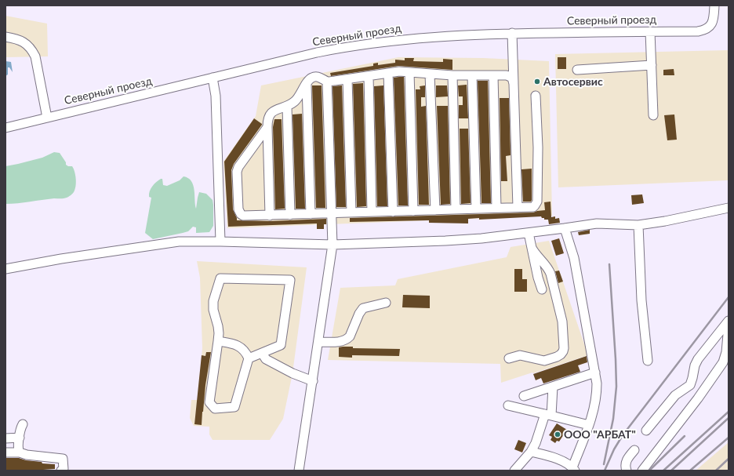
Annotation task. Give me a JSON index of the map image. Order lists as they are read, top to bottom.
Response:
{
  "streets": {
    "street": ["Северный проезд"]
  },
  "places": ["Автосервис", "ООО \"АРБАТ\""]
}
